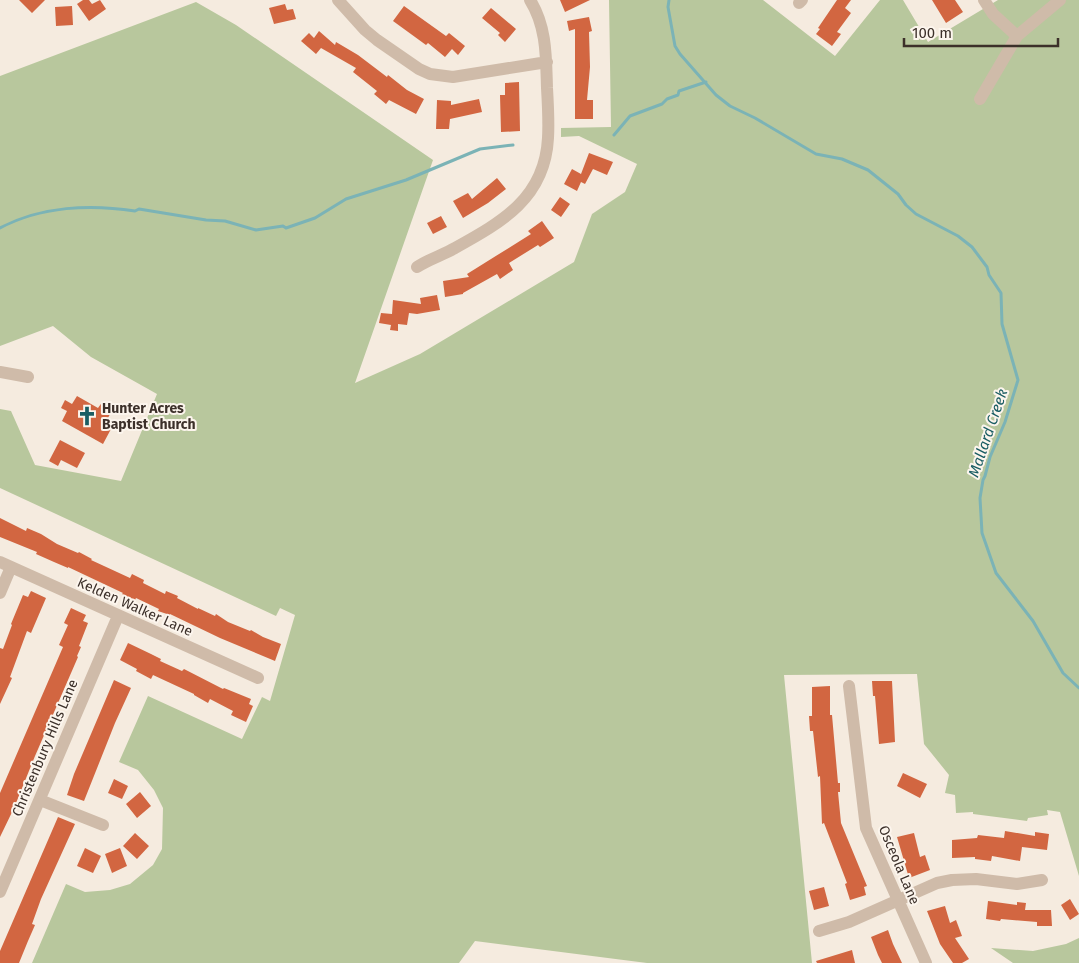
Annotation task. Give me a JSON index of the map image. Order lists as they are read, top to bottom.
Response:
{
  "streets": {
    "street": ["Kelden Walker Lane", "Christenbury Hills Lane", "Osceola Lane"]
  },
  "crossings": [
    ["Kelden Walker Lane", "Christenbury Hills Lane"]
  ],
  "water": ["Mallard Creek"],
  "places": {
    "church": ["Hunter Acres Baptist Church"]
  },
  "scale_bar": "100 m"
}
